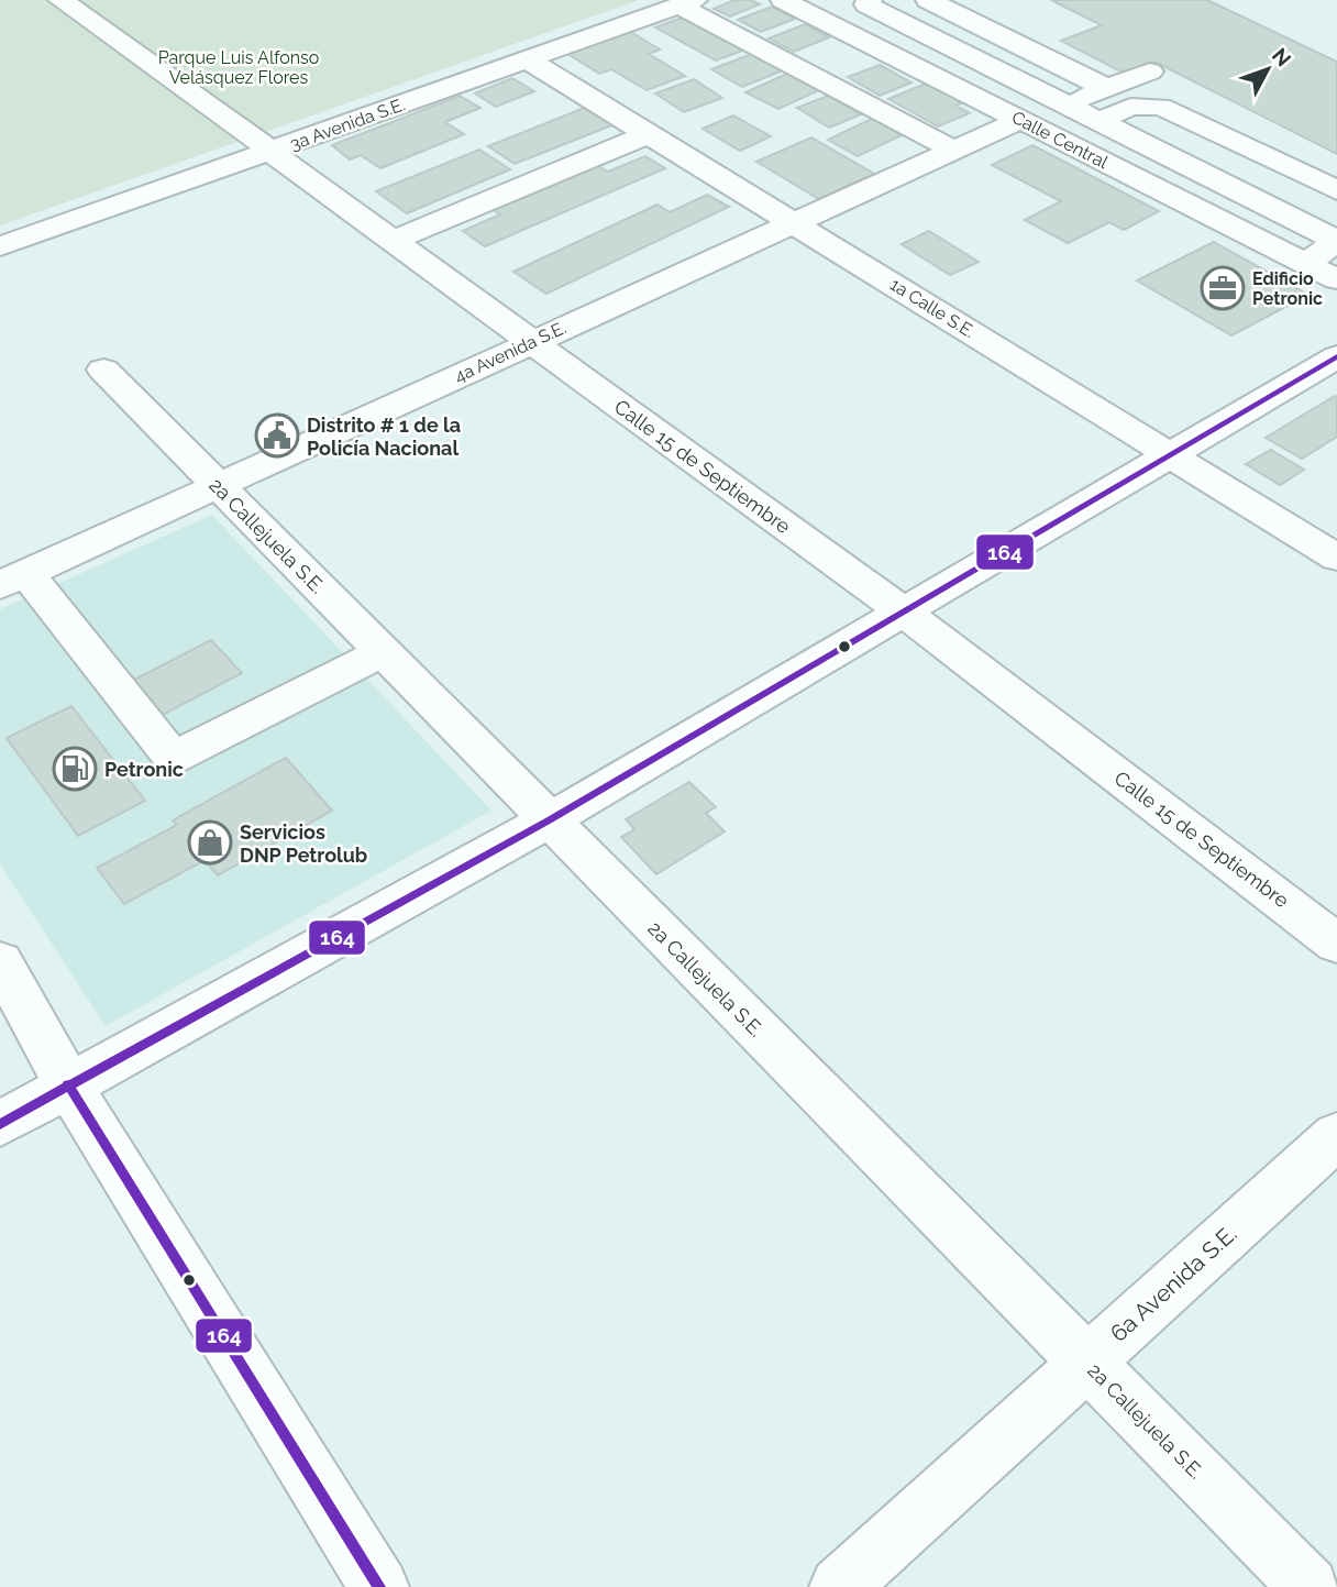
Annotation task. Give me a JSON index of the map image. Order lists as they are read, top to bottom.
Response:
{
  "streets": {
    "street": [
      "3a Avenida S.E.",
      "Calle Central",
      "1a Calle S.E.",
      "4a Avenida S.E.",
      "Calle 15 de Septiembre",
      "2a Callejuela S.E.",
      "6a Avenida S.E."
    ]
  },
  "crossings": [
    ["3a Avenida S.E.", "1a Calle S.E."],
    ["3a Avenida S.E.", "Calle 15 de Septiembre"],
    ["Calle Central", "4a Avenida S.E."],
    ["1a Calle S.E.", "4a Avenida S.E."],
    ["4a Avenida S.E.", "Calle 15 de Septiembre"],
    ["4a Avenida S.E.", "2a Callejuela S.E."],
    ["2a Callejuela S.E.", "6a Avenida S.E."]
  ],
  "parks": ["Parque Luis Alfonso Velásquez Flores"],
  "places": {
    "office": ["Edificio Petronic"],
    "public building": ["Distrito # 1 de la Policía Nacional"],
    "fuel station": ["Petronic"],
    "shop": ["Servicios DNP Petrolub"]
  },
  "lines": ["transit line 164"],
  "north": "top right"
}
